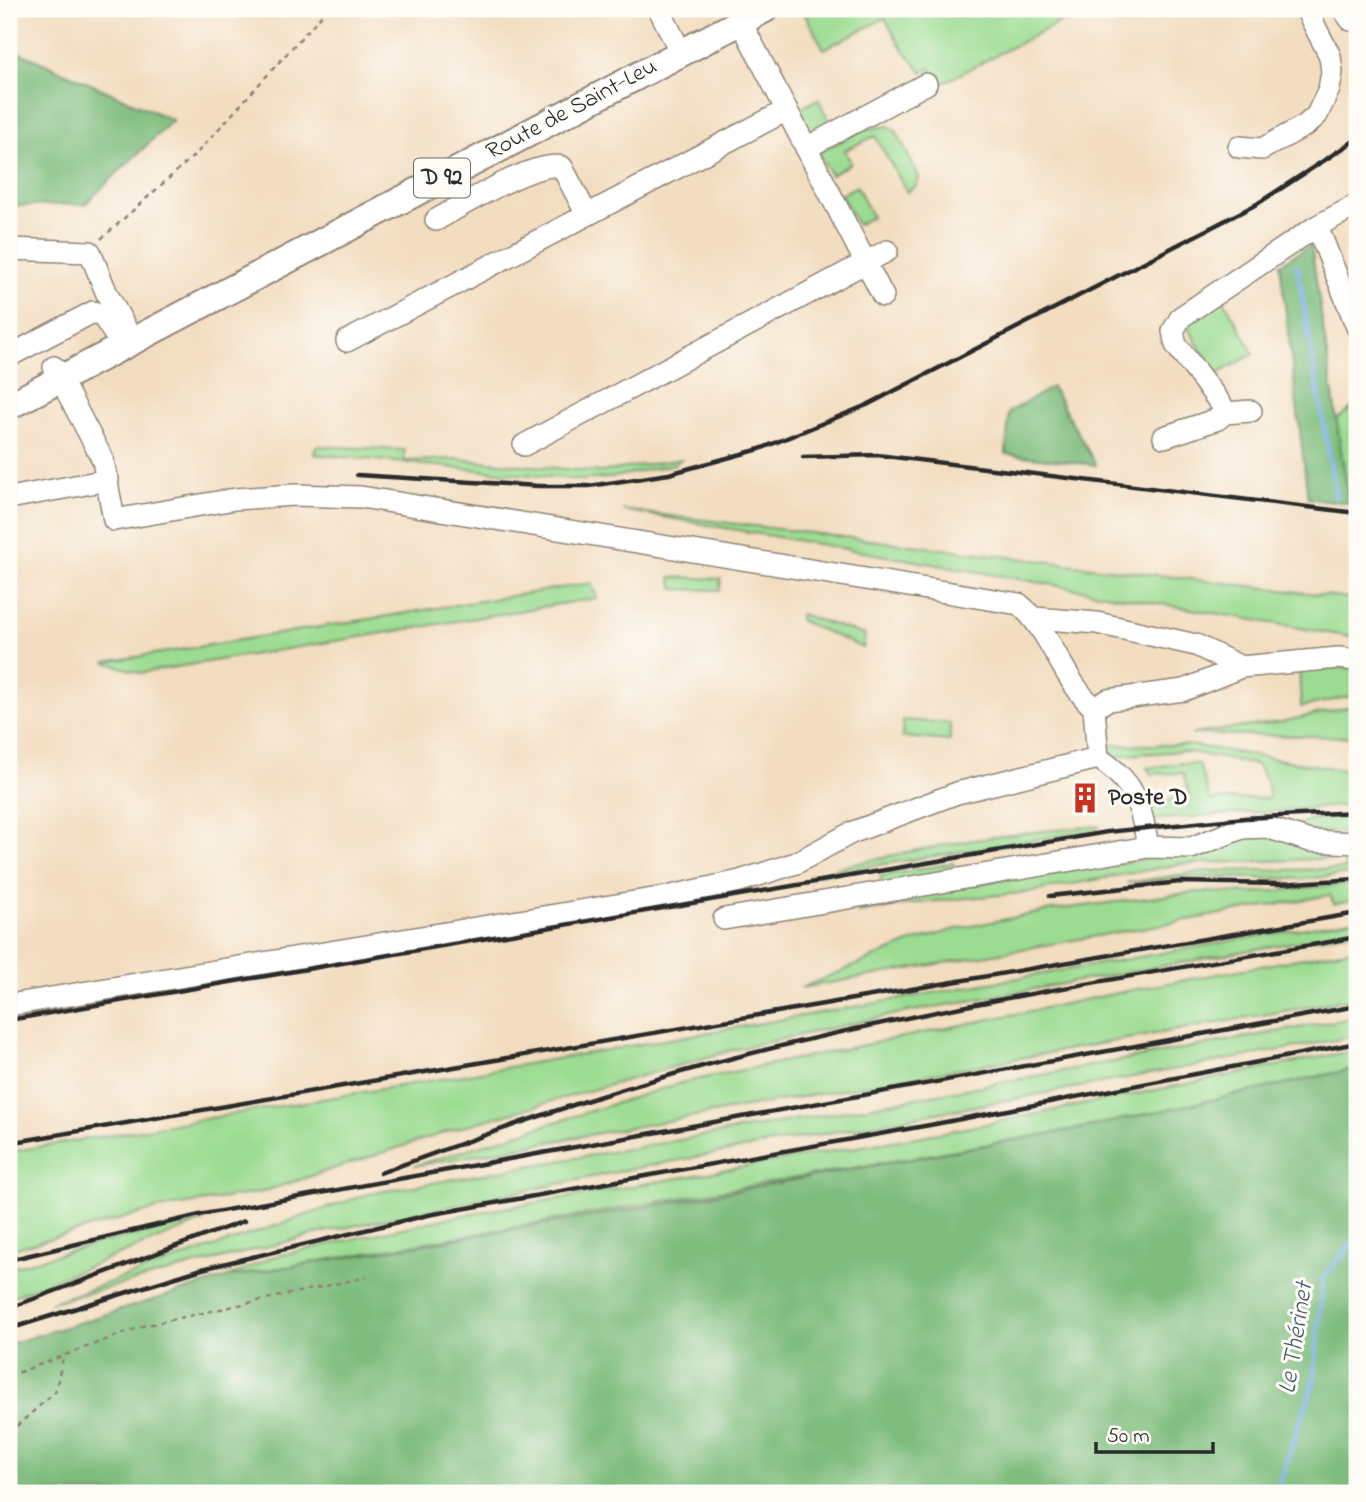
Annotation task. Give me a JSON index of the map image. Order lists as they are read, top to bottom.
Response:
{
  "streets": {
    "main road": ["Route de Saint-Leu", "D 92"]
  },
  "crossings": [
    ["Route de Saint-Leu", "D 92"]
  ],
  "water": ["Le Thérinet"],
  "places": {
    "building": ["Poste D"]
  },
  "scale_bar": "50 m"
}
